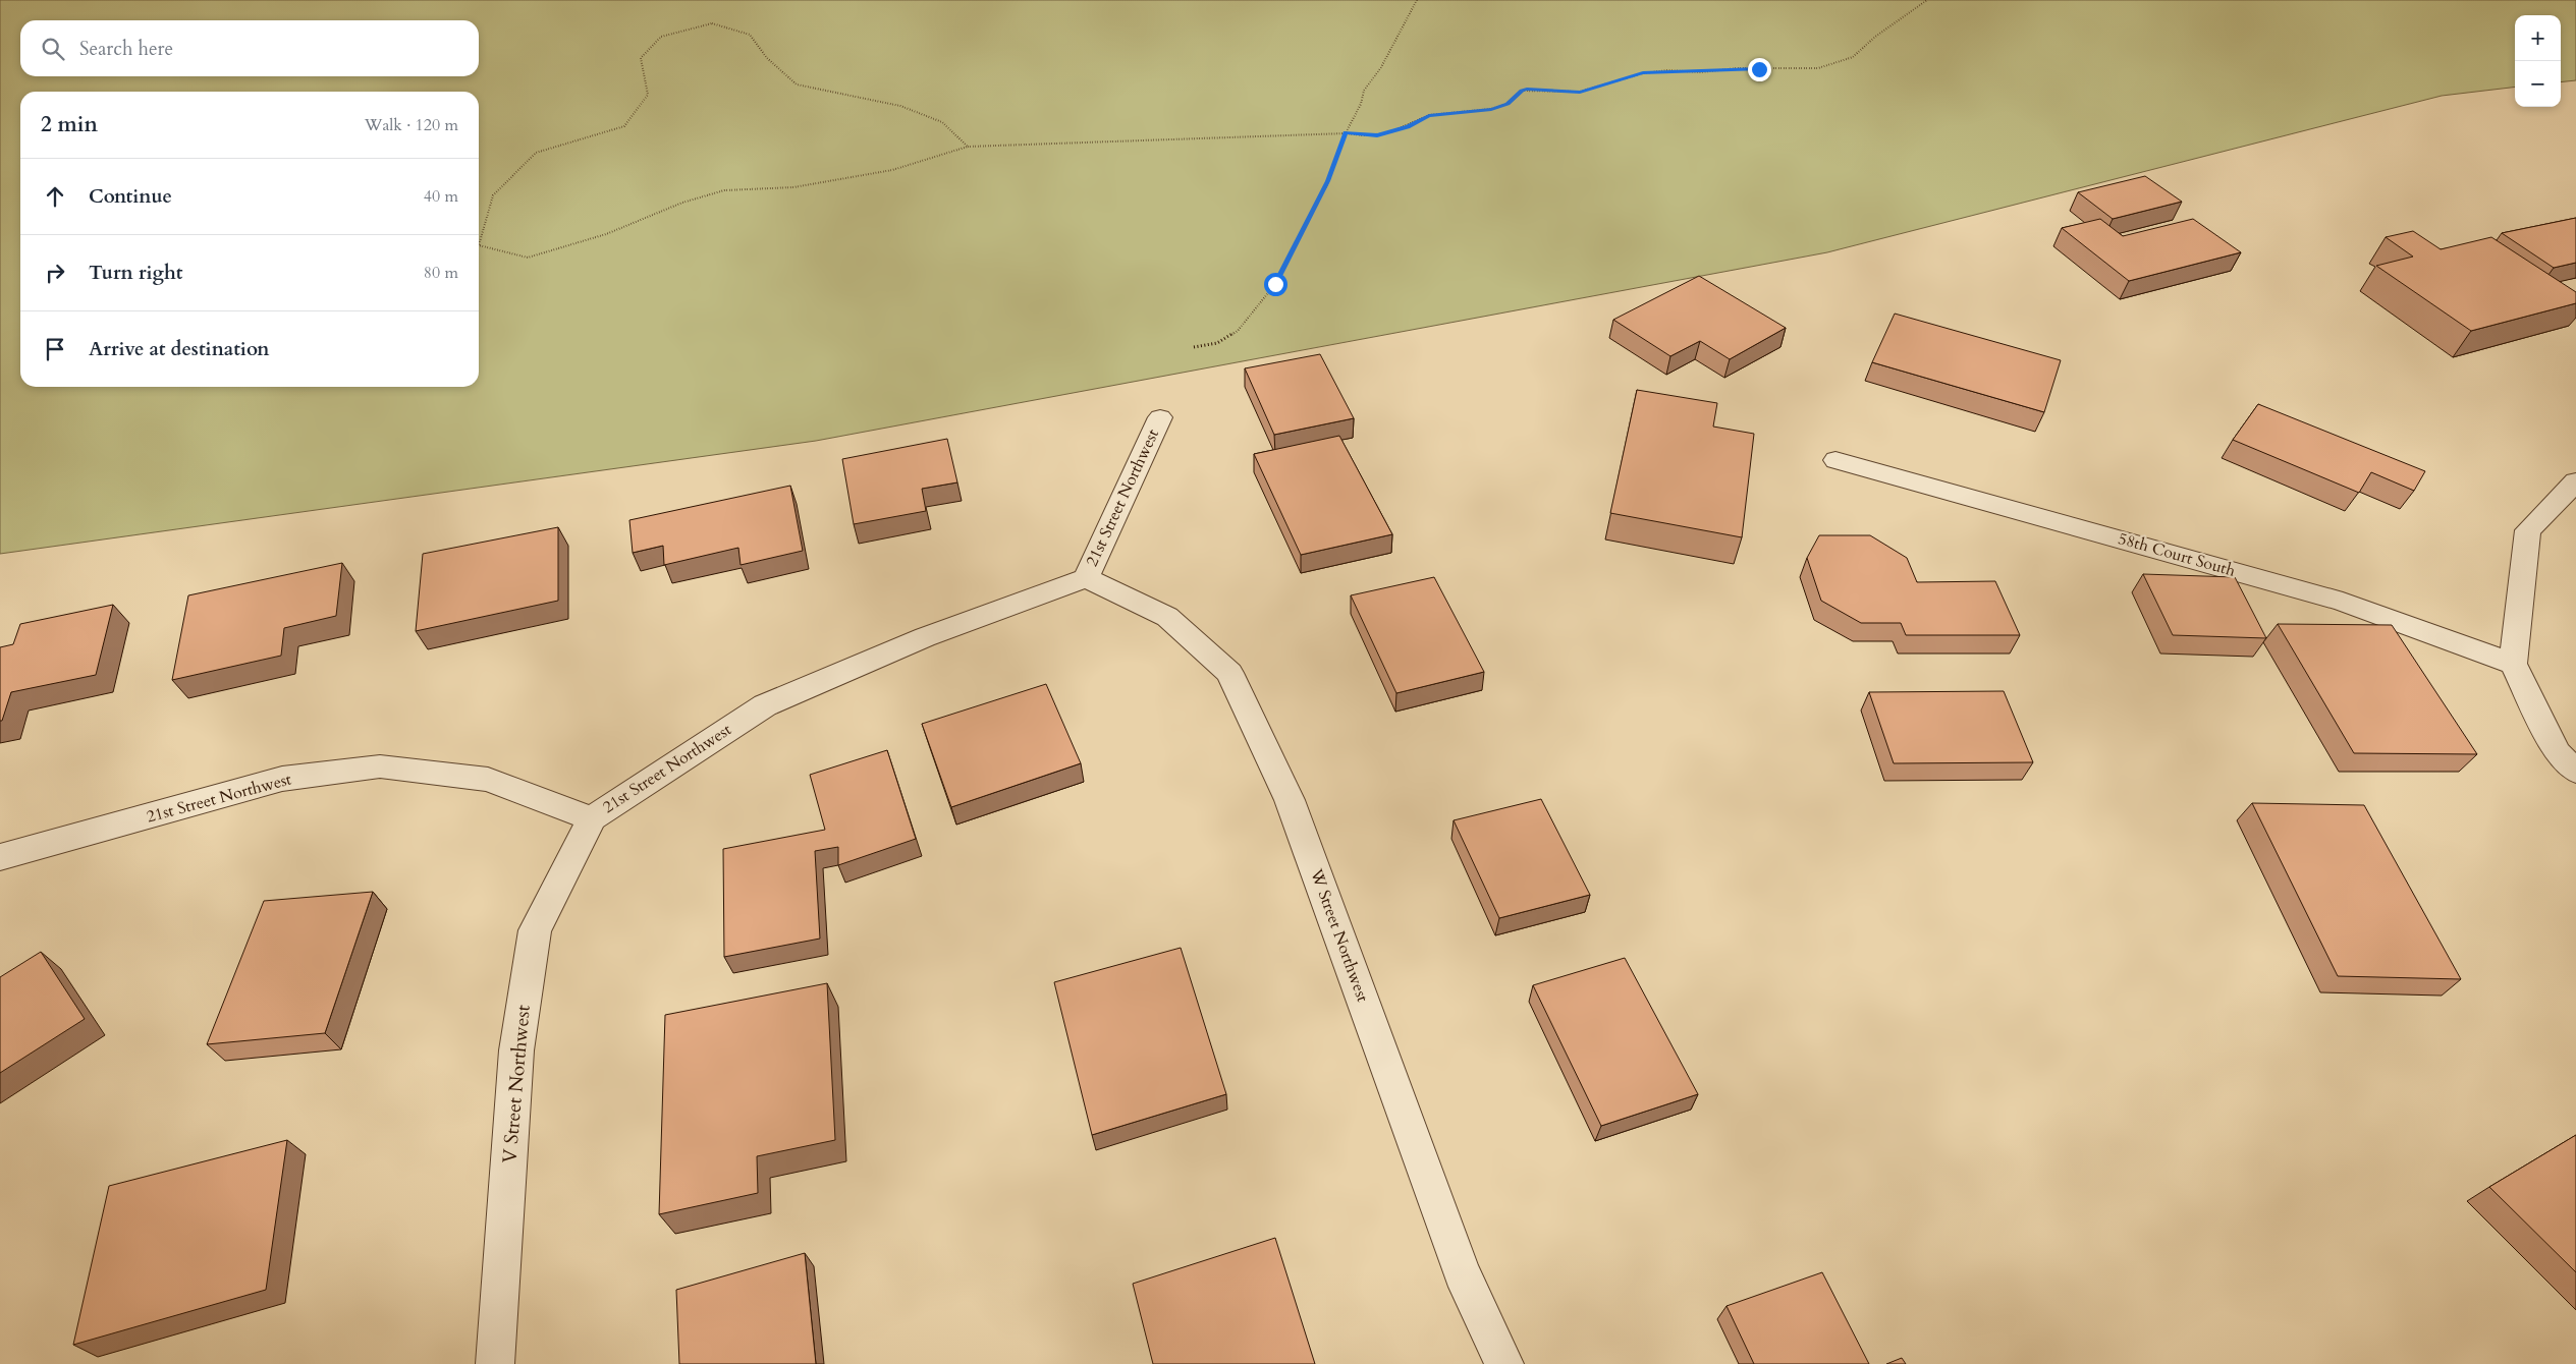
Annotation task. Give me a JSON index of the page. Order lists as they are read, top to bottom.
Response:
{
  "streets": {
    "street": [
      "21st Street Northwest",
      "58th Court South",
      "W Street Northwest",
      "V Street Northwest"
    ]
  },
  "crossings": [
    ["21st Street Northwest", "W Street Northwest"],
    ["21st Street Northwest", "V Street Northwest"]
  ],
  "page": {
    "map_buttons": ["+", "−"],
    "search": "Search here",
    "heading": ["2 min", "Walk · 120 m"],
    "list": [
      ["Continue", "40 m"],
      ["Turn right", "80 m"],
      "Arrive at destination"
    ]
  }
}
